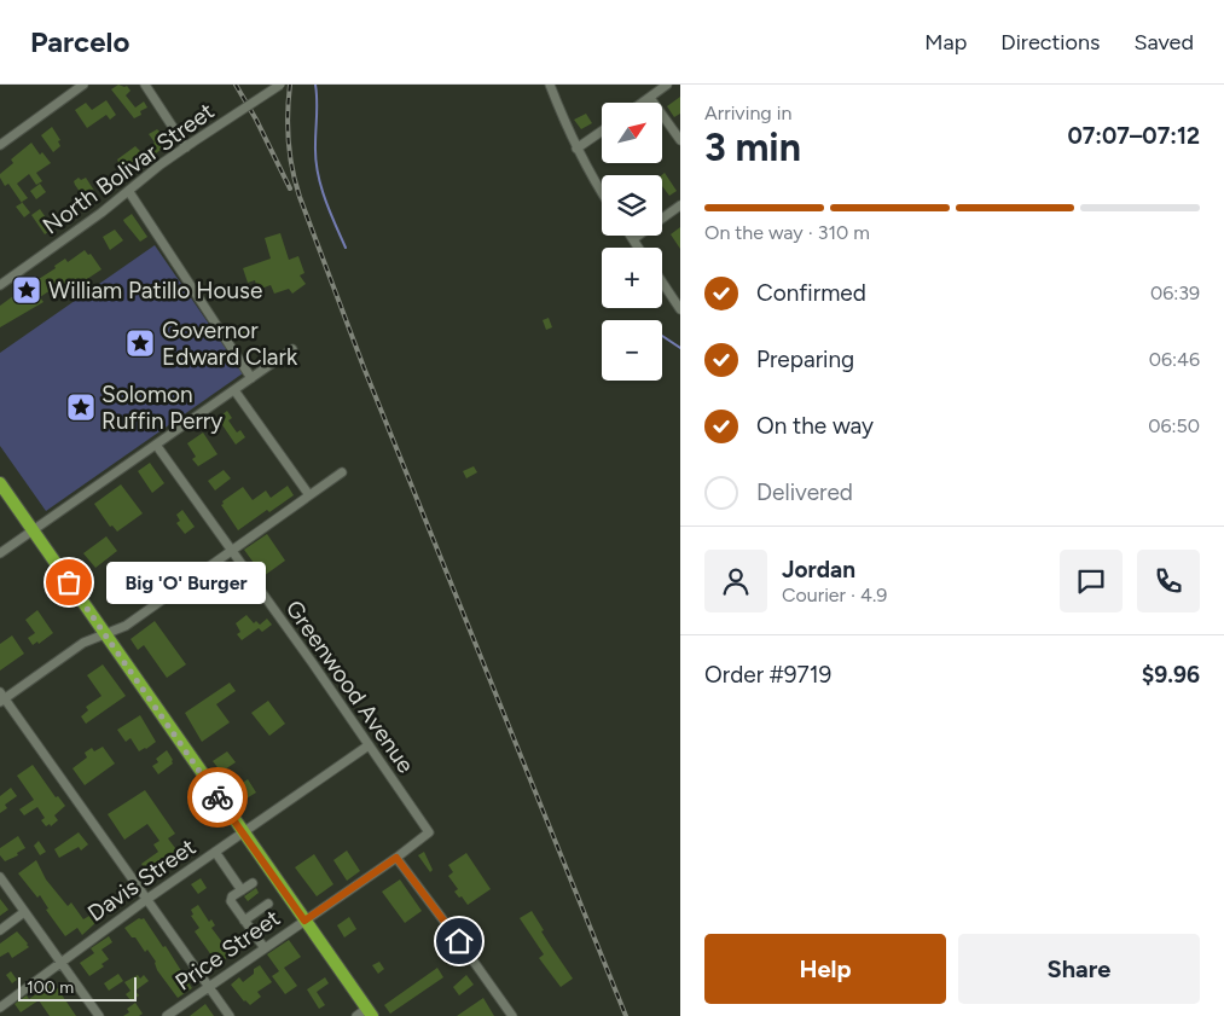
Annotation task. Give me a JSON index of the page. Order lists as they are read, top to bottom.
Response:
{
  "streets": {
    "street": [
      "North Bolivar Street",
      "Greenwood Avenue",
      "Davis Street",
      "Price Street"
    ]
  },
  "crossings": [
    ["Greenwood Avenue", "Davis Street"],
    ["Greenwood Avenue", "Price Street"]
  ],
  "places": {
    "place": ["William Patillo House", "Governor Edward Clark", "Solomon Ruffin Perry"],
    "other": ["Big 'O' Burger"]
  },
  "scale_bar": "100 m",
  "north": "top right",
  "page": {
    "header": "Parcelo",
    "nav": ["Map", "Directions", "Saved"],
    "heading": ["3 min", "Arriving in", "07:07–07:12"],
    "panel": [
      "Jordan",
      "Courier · 4.9",
      "Order #9719",
      "$9.96"
    ],
    "map_buttons": ["+", "−"],
    "bar": "On the way · 310 m",
    "list": [
      ["Confirmed", "06:39"],
      ["Preparing", "06:46"],
      ["On the way", "06:50"],
      "Delivered"
    ],
    "bubble": "Big 'O' Burger",
    "buttons": ["Help", "Share"],
    "scale": "100 m"
  }
}
